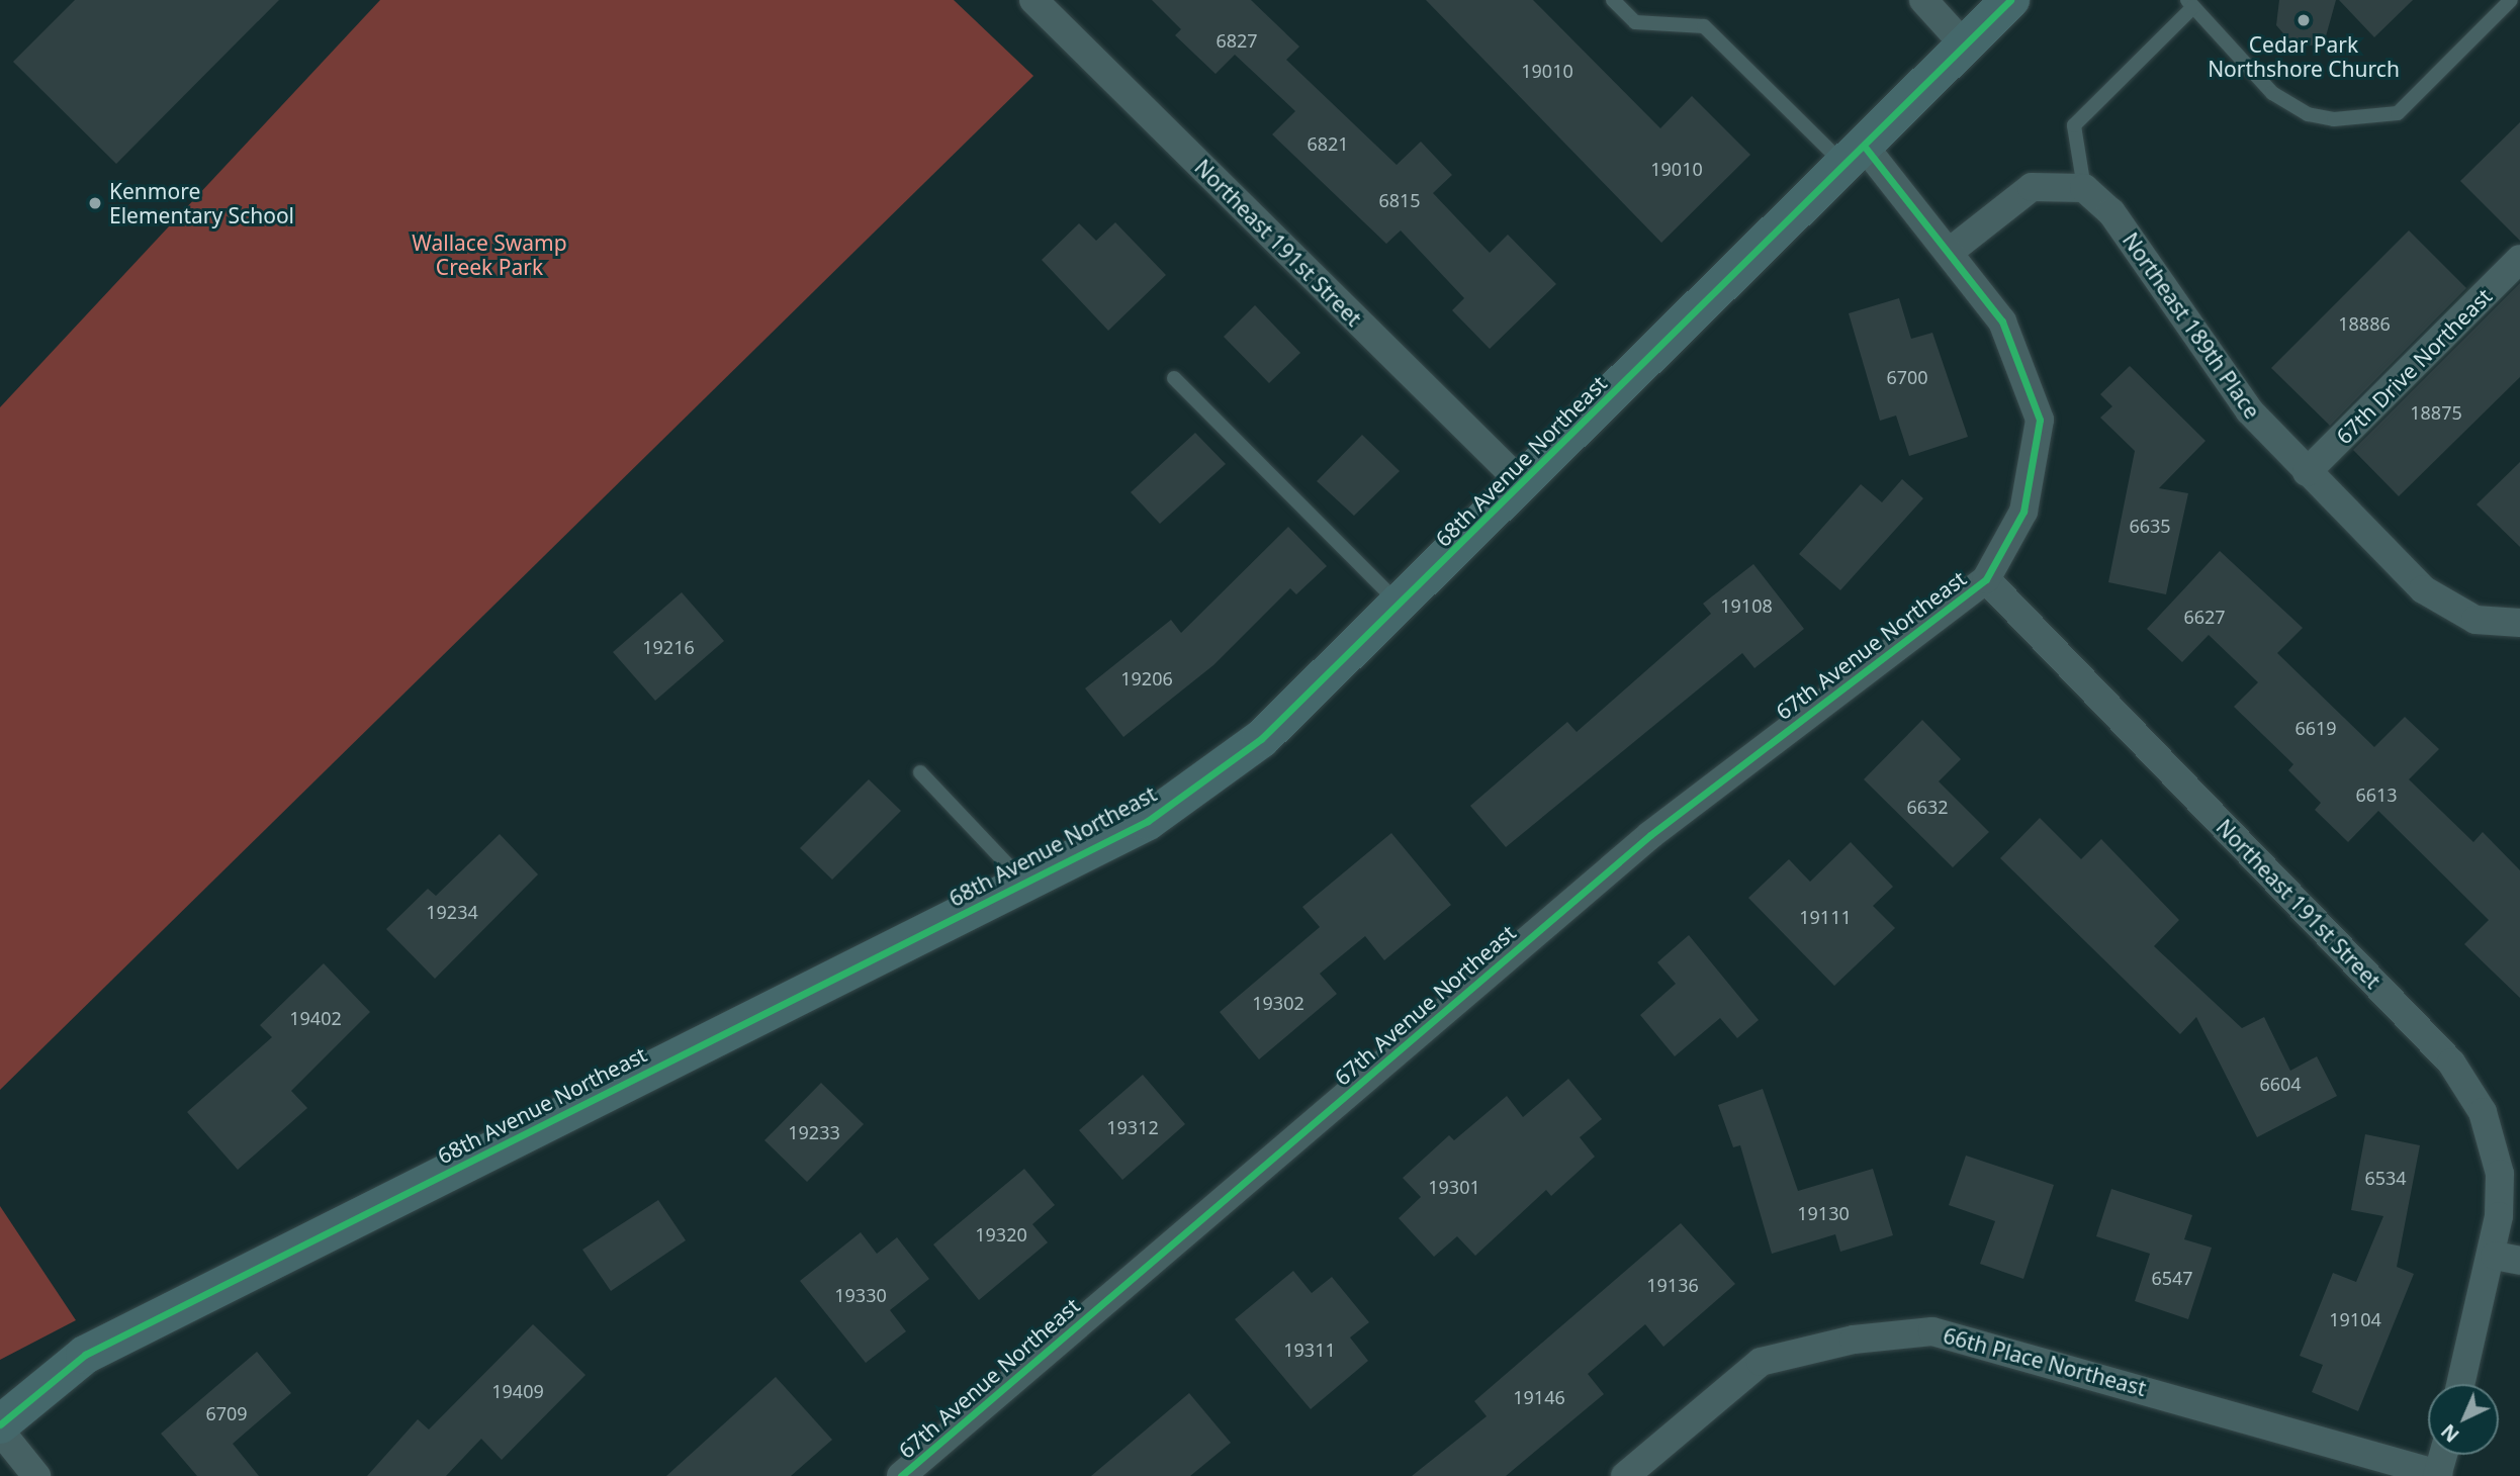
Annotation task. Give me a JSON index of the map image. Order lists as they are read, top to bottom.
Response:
{
  "streets": {
    "street": [
      "Northeast 191st Street",
      "Northeast 189th Place",
      "67th Drive Northeast",
      "68th Avenue Northeast",
      "67th Avenue Northeast",
      "66th Place Northeast"
    ]
  },
  "crossings": [
    ["Northeast 191st Street", "68th Avenue Northeast"],
    ["Northeast 191st Street", "67th Avenue Northeast"],
    ["Northeast 189th Place", "67th Drive Northeast"]
  ],
  "parks": ["Wallace Swamp Creek Park"],
  "places": ["Cedar Park Northshore Church", "Kenmore Elementary School"],
  "house_numbers": [
    "6827",
    "19010",
    "6821",
    "19010",
    "6815",
    "18886",
    "6700",
    "18875",
    "6635",
    "19108",
    "6627",
    "19216",
    "19206",
    "6619",
    "6613",
    "6632",
    "19234",
    "19111",
    "19302",
    "19402",
    "6604",
    "19312",
    "19233",
    "6534",
    "19301",
    "19130",
    "19320",
    "6547",
    "19136",
    "19330",
    "19104",
    "19311",
    "19409",
    "19146",
    "6709"
  ],
  "north": "bottom left"
}
